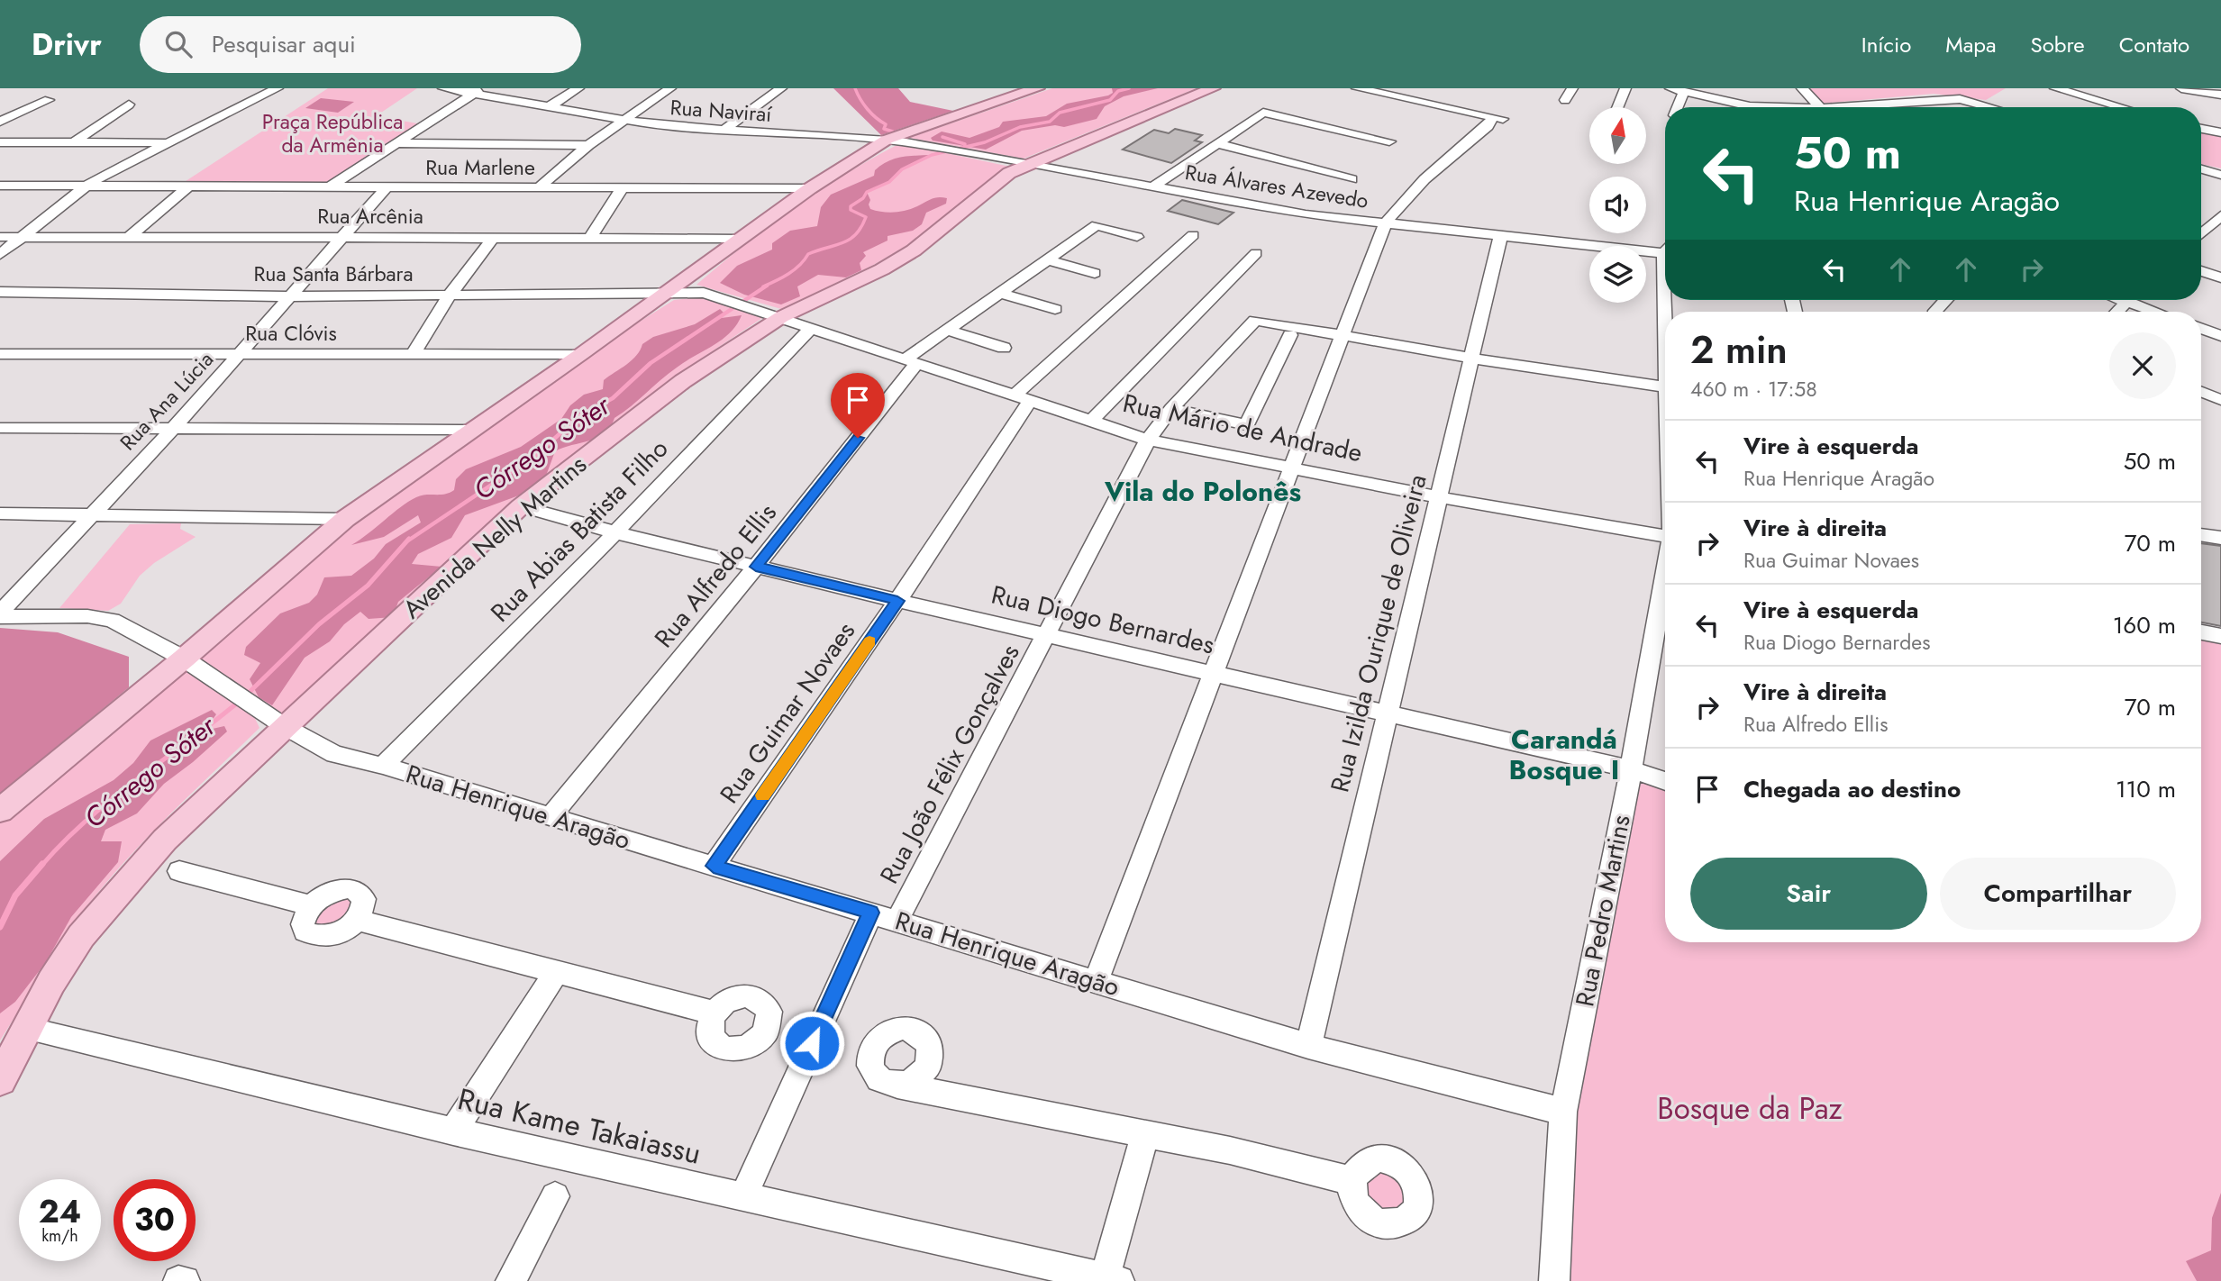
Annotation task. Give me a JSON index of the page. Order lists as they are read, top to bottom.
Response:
{
  "streets": {
    "main road": ["Avenida Nelly Martins"],
    "street": [
      "Rua Naviraí",
      "Rua Marlene",
      "Rua Álvares Azevedo",
      "Rua Arcênia",
      "Rua Santa Bárbara",
      "Rua Clóvis",
      "Rua Ana Lúcia",
      "Rua Mário de Andrade",
      "Rua Abias Batista Filho",
      "Rua Alfredo Ellis",
      "Rua Diogo Bernardes",
      "Rua Izilda Ourique de Oliveira",
      "Rua Guimar Novaes",
      "Rua João Félix Gonçalves",
      "Rua Henrique Aragão",
      "Rua Pedro Martins",
      "Rua Kame Takaiassu"
    ]
  },
  "crossings": [
    ["Rua Naviraí", "Rua Álvares Azevedo"],
    ["Rua Marlene", "Rua Ana Lúcia"],
    ["Rua Álvares Azevedo", "Avenida Nelly Martins"],
    ["Rua Álvares Azevedo", "Rua Izilda Ourique de Oliveira"],
    ["Rua Arcênia", "Rua Ana Lúcia"],
    ["Rua Santa Bárbara", "Rua Ana Lúcia"],
    ["Rua Santa Bárbara", "Rua Mário de Andrade"],
    ["Rua Clóvis", "Rua Ana Lúcia"],
    ["Rua Ana Lúcia", "Rua Henrique Aragão"],
    ["Rua Mário de Andrade", "Rua Abias Batista Filho"],
    ["Rua Mário de Andrade", "Avenida Nelly Martins"],
    ["Rua Mário de Andrade", "Rua Alfredo Ellis"],
    ["Rua Mário de Andrade", "Rua Izilda Ourique de Oliveira"],
    ["Rua Mário de Andrade", "Rua Guimar Novaes"],
    ["Rua Mário de Andrade", "Rua João Félix Gonçalves"],
    ["Rua Abias Batista Filho", "Rua Diogo Bernardes"],
    ["Rua Abias Batista Filho", "Rua Henrique Aragão"],
    ["Avenida Nelly Martins", "Rua Diogo Bernardes"],
    ["Avenida Nelly Martins", "Rua Henrique Aragão"],
    ["Avenida Nelly Martins", "Rua Kame Takaiassu"],
    ["Rua Alfredo Ellis", "Rua Diogo Bernardes"],
    ["Rua Alfredo Ellis", "Rua Henrique Aragão"],
    ["Rua Diogo Bernardes", "Rua Izilda Ourique de Oliveira"],
    ["Rua Diogo Bernardes", "Rua Guimar Novaes"],
    ["Rua Diogo Bernardes", "Rua João Félix Gonçalves"],
    ["Rua Diogo Bernardes", "Rua Pedro Martins"],
    ["Rua Izilda Ourique de Oliveira", "Rua Henrique Aragão"],
    ["Rua Guimar Novaes", "Rua Henrique Aragão"],
    ["Rua João Félix Gonçalves", "Rua Henrique Aragão"],
    ["Rua Henrique Aragão", "Rua Pedro Martins"]
  ],
  "districts": ["Vila do Polonês", "Carandá Bosque I"],
  "water": ["Córrego Sóter"],
  "parks": ["Praça República da Armênia", "Bosque da Paz"],
  "north": "top",
  "page": {
    "header": "Drivr",
    "search": "Pesquisar aqui",
    "nav": [
      "Início",
      "Mapa",
      "Sobre",
      "Contato"
    ],
    "turn": ["50 m", "Rua Henrique Aragão"],
    "heading": ["2 min", "460 m · 17:58"],
    "list": [
      {
        "name": "Vire à esquerda",
        "note": "Rua Henrique Aragão",
        "value": "50 m"
      },
      {
        "name": "Vire à direita",
        "note": "Rua Guimar Novaes",
        "value": "70 m"
      },
      {
        "name": "Vire à esquerda",
        "note": "Rua Diogo Bernardes",
        "value": "160 m"
      },
      {
        "name": "Vire à direita",
        "note": "Rua Alfredo Ellis",
        "value": "70 m"
      },
      {
        "name": "Chegada ao destino",
        "value": "110 m"
      }
    ],
    "buttons": ["Sair", "Compartilhar"],
    "speed": "24 km/h",
    "limit": "30"
  }
}
